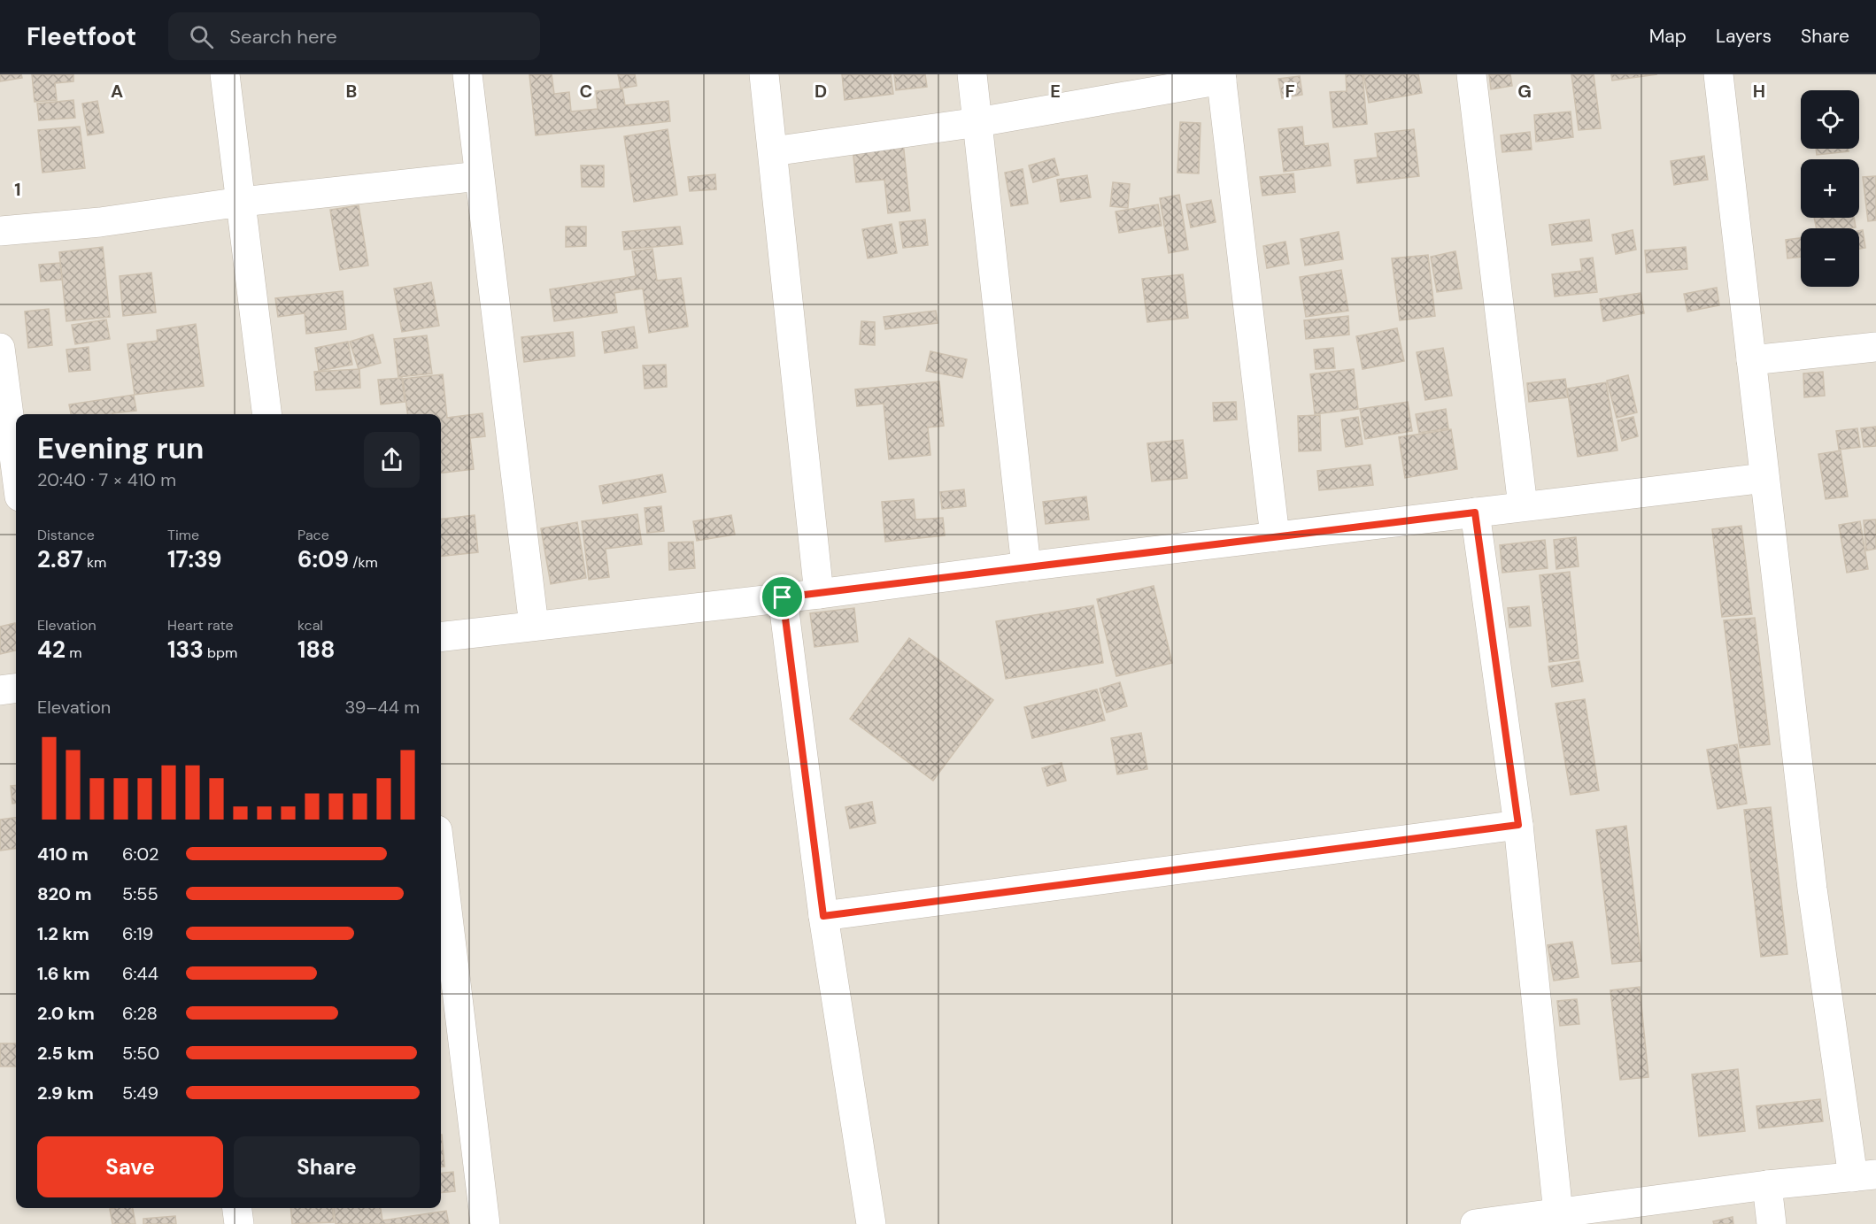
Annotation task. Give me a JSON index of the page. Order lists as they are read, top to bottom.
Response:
{
  "page": {
    "header": "Fleetfoot",
    "search": "Search here",
    "nav": ["Map", "Layers", "Share"],
    "map_buttons": ["+", "−"],
    "heading": ["Evening run", "20:40 · 7 × 410 m"],
    "stats": [
      ["Distance", "2.87 km"],
      ["Time", "17:39"],
      ["Pace", "6:09 /km"],
      ["Elevation", "42 m"],
      ["Heart rate", "133 bpm"],
      ["kcal", "188"]
    ],
    "chart": ["Elevation", "39–44 m"],
    "list": [
      {
        "name": "410 m",
        "note": "6:02"
      },
      {
        "name": "820 m",
        "note": "5:55"
      },
      {
        "name": "1.2 km",
        "note": "6:19"
      },
      {
        "name": "1.6 km",
        "note": "6:44"
      },
      {
        "name": "2.0 km",
        "note": "6:28"
      },
      {
        "name": "2.5 km",
        "note": "5:50"
      },
      {
        "name": "2.9 km",
        "note": "5:49"
      }
    ],
    "buttons": ["Save", "Share"]
  },
  "grid": {
    "columns": [
      "A",
      "B",
      "C",
      "D",
      "E",
      "F",
      "G",
      "H"
    ],
    "rows": ["1"]
  }
}
